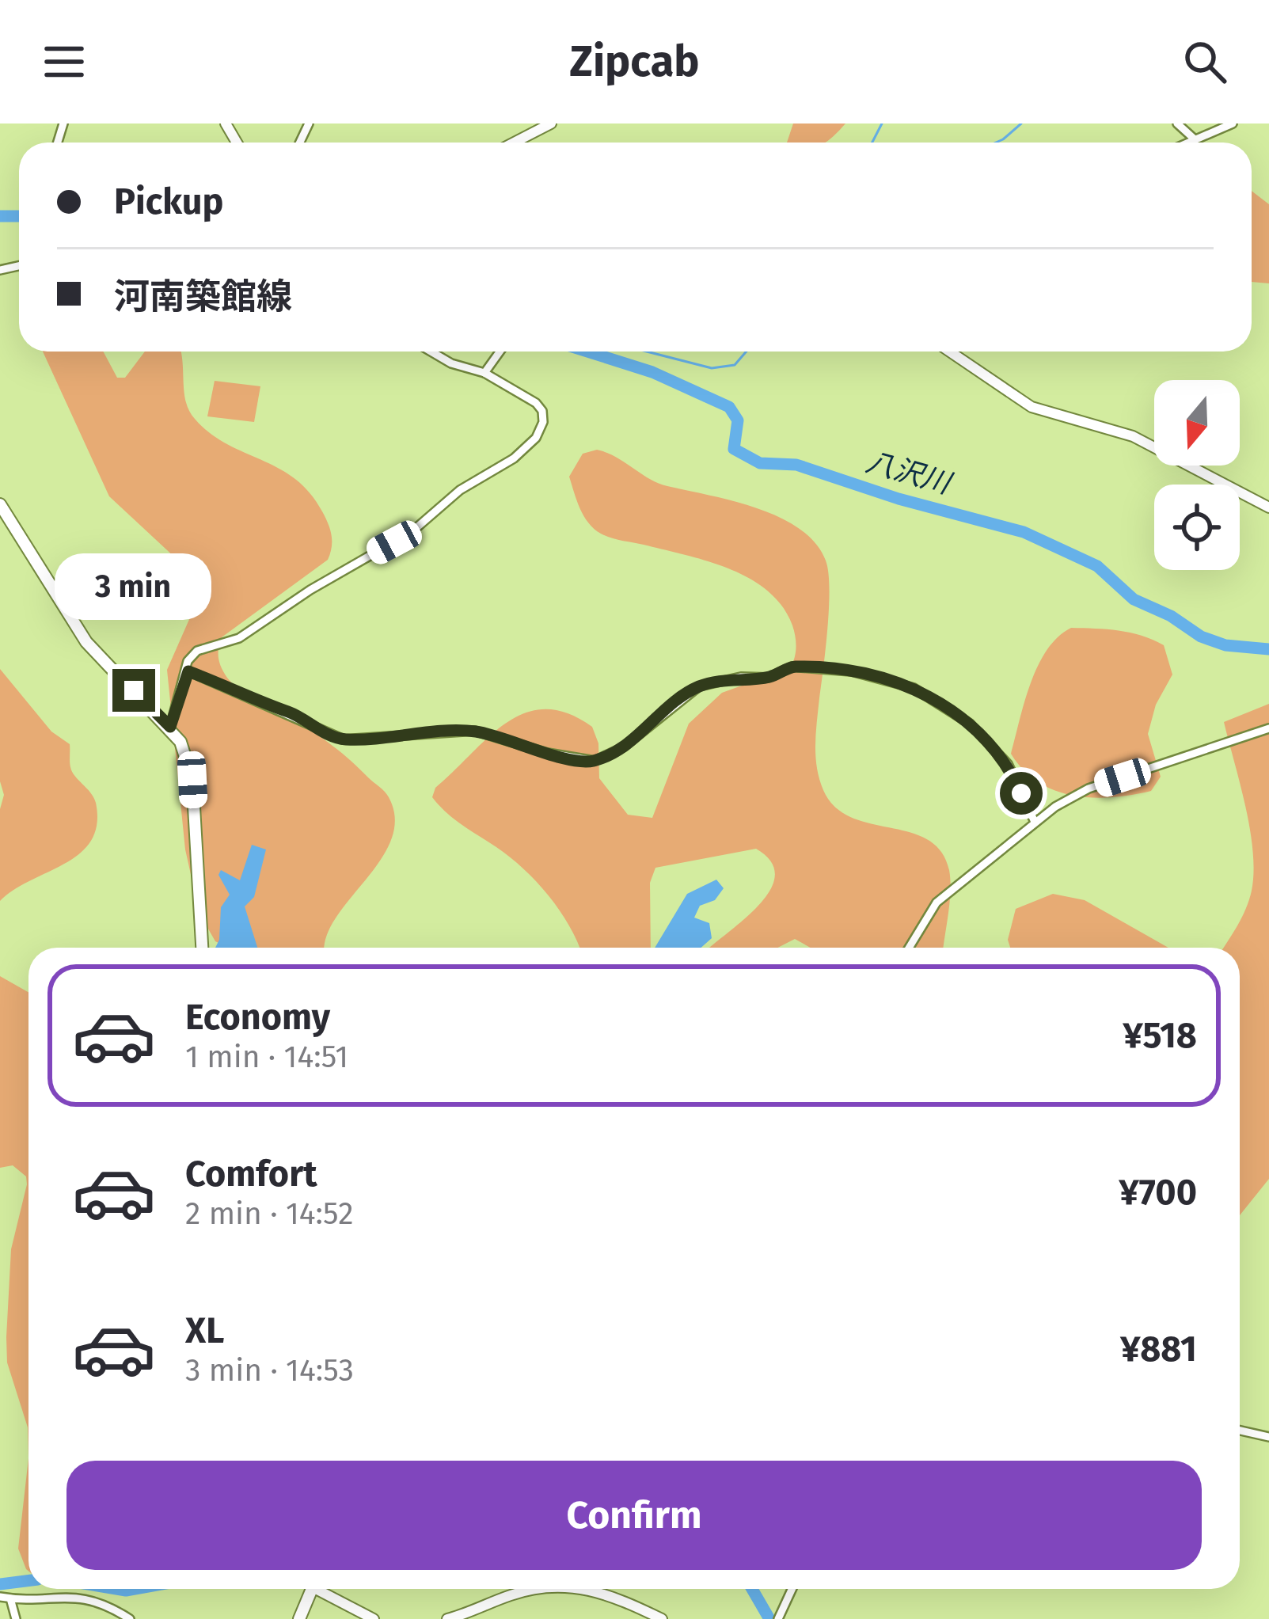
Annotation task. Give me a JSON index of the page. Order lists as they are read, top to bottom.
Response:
{
  "water": ["八沢川"],
  "north": "bottom",
  "page": {
    "header": "Zipcab",
    "banner": ["Pickup", "河南築館線"],
    "bubble": "3 min",
    "list": [
      {
        "name": "Economy",
        "note": "1 min · 14:51",
        "value": "¥518"
      },
      {
        "name": "Comfort",
        "note": "2 min · 14:52",
        "value": "¥700"
      },
      {
        "name": "XL",
        "note": "3 min · 14:53",
        "value": "¥881"
      }
    ],
    "buttons": "Confirm"
  }
}
